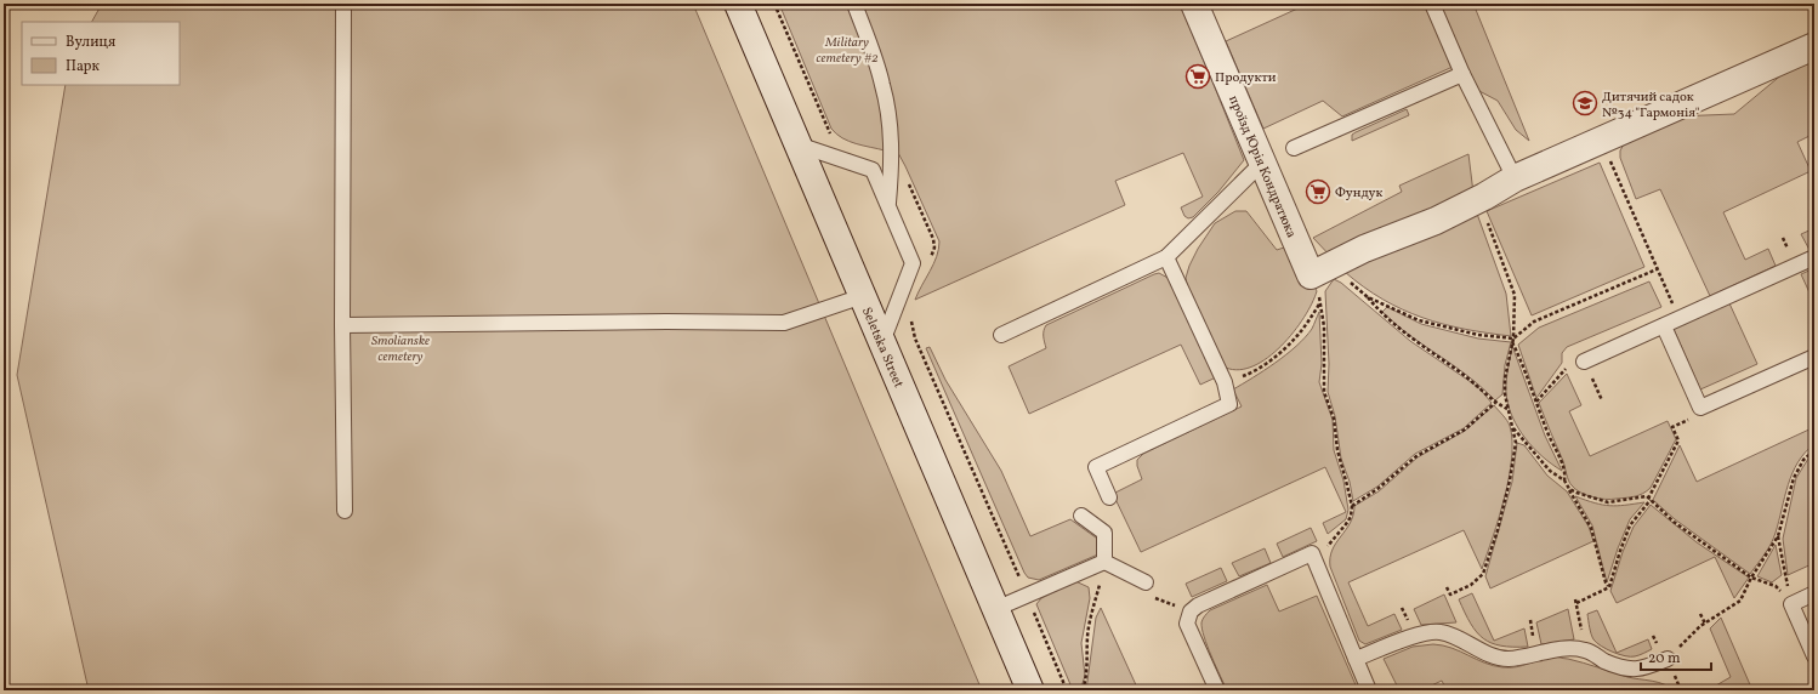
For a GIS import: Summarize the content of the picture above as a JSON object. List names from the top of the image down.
{
  "streets": {
    "street": ["проїзд Юрія Кондратюка", "Seletska Street"]
  },
  "parks": ["Military cemetery #2", "Smolianske cemetery"],
  "places": {
    "supermarket": ["Продукти", "Фундук"],
    "school or university": ["Дитячий садок №34 \"Гармонія\""]
  },
  "legend": ["Вулиця", "Парк"],
  "scale_bar": "20 m"
}
